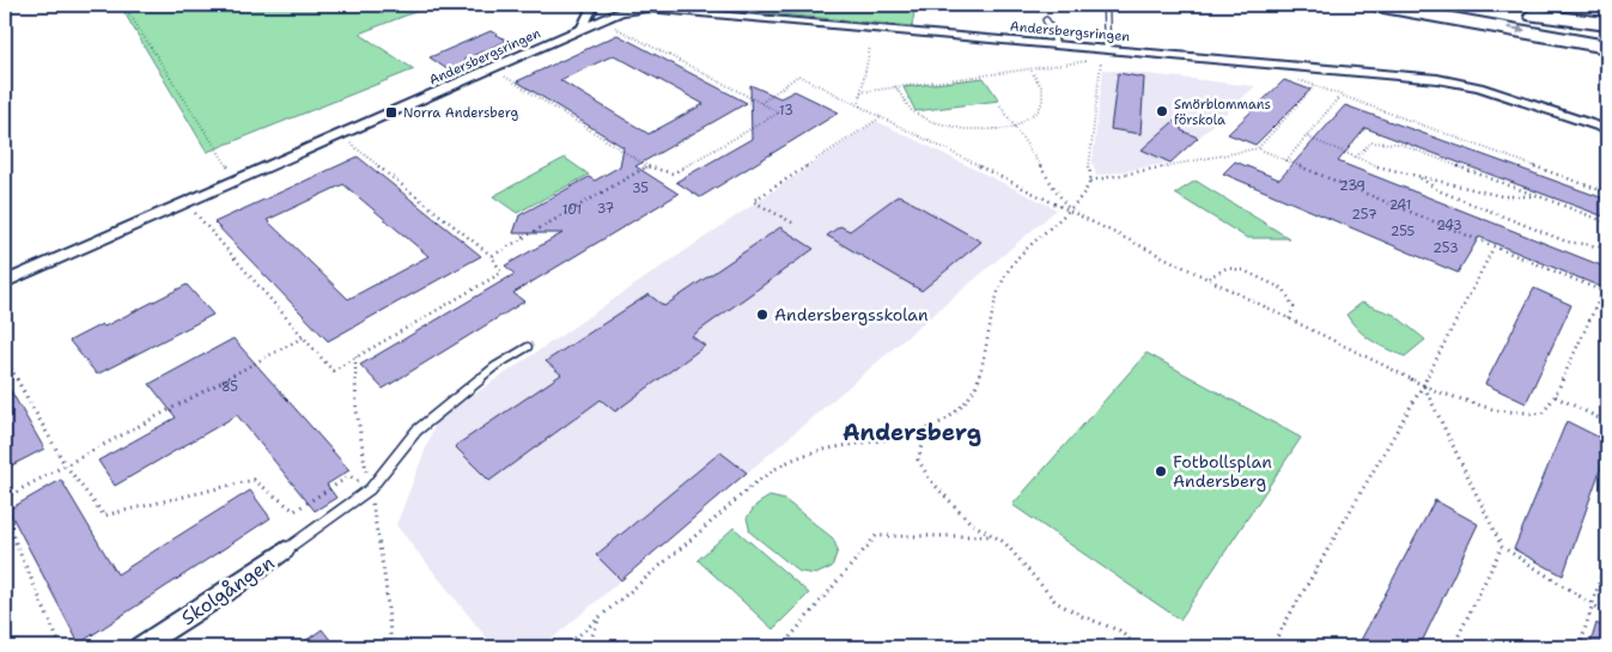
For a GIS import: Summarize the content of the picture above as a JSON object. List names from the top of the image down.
{
  "streets": {
    "street": ["Andersbergsringen", "Skolgången"]
  },
  "districts": ["Andersberg"],
  "places": {
    "other": ["Smörblommans förskola", "Andersbergsskolan", "Fotbollsplan Andersberg"],
    "transit": ["Norra Andersberg"]
  },
  "house_numbers": [
    "13",
    "239",
    "35",
    "241",
    "37",
    "101",
    "257",
    "243",
    "255",
    "253",
    "85"
  ]
}
